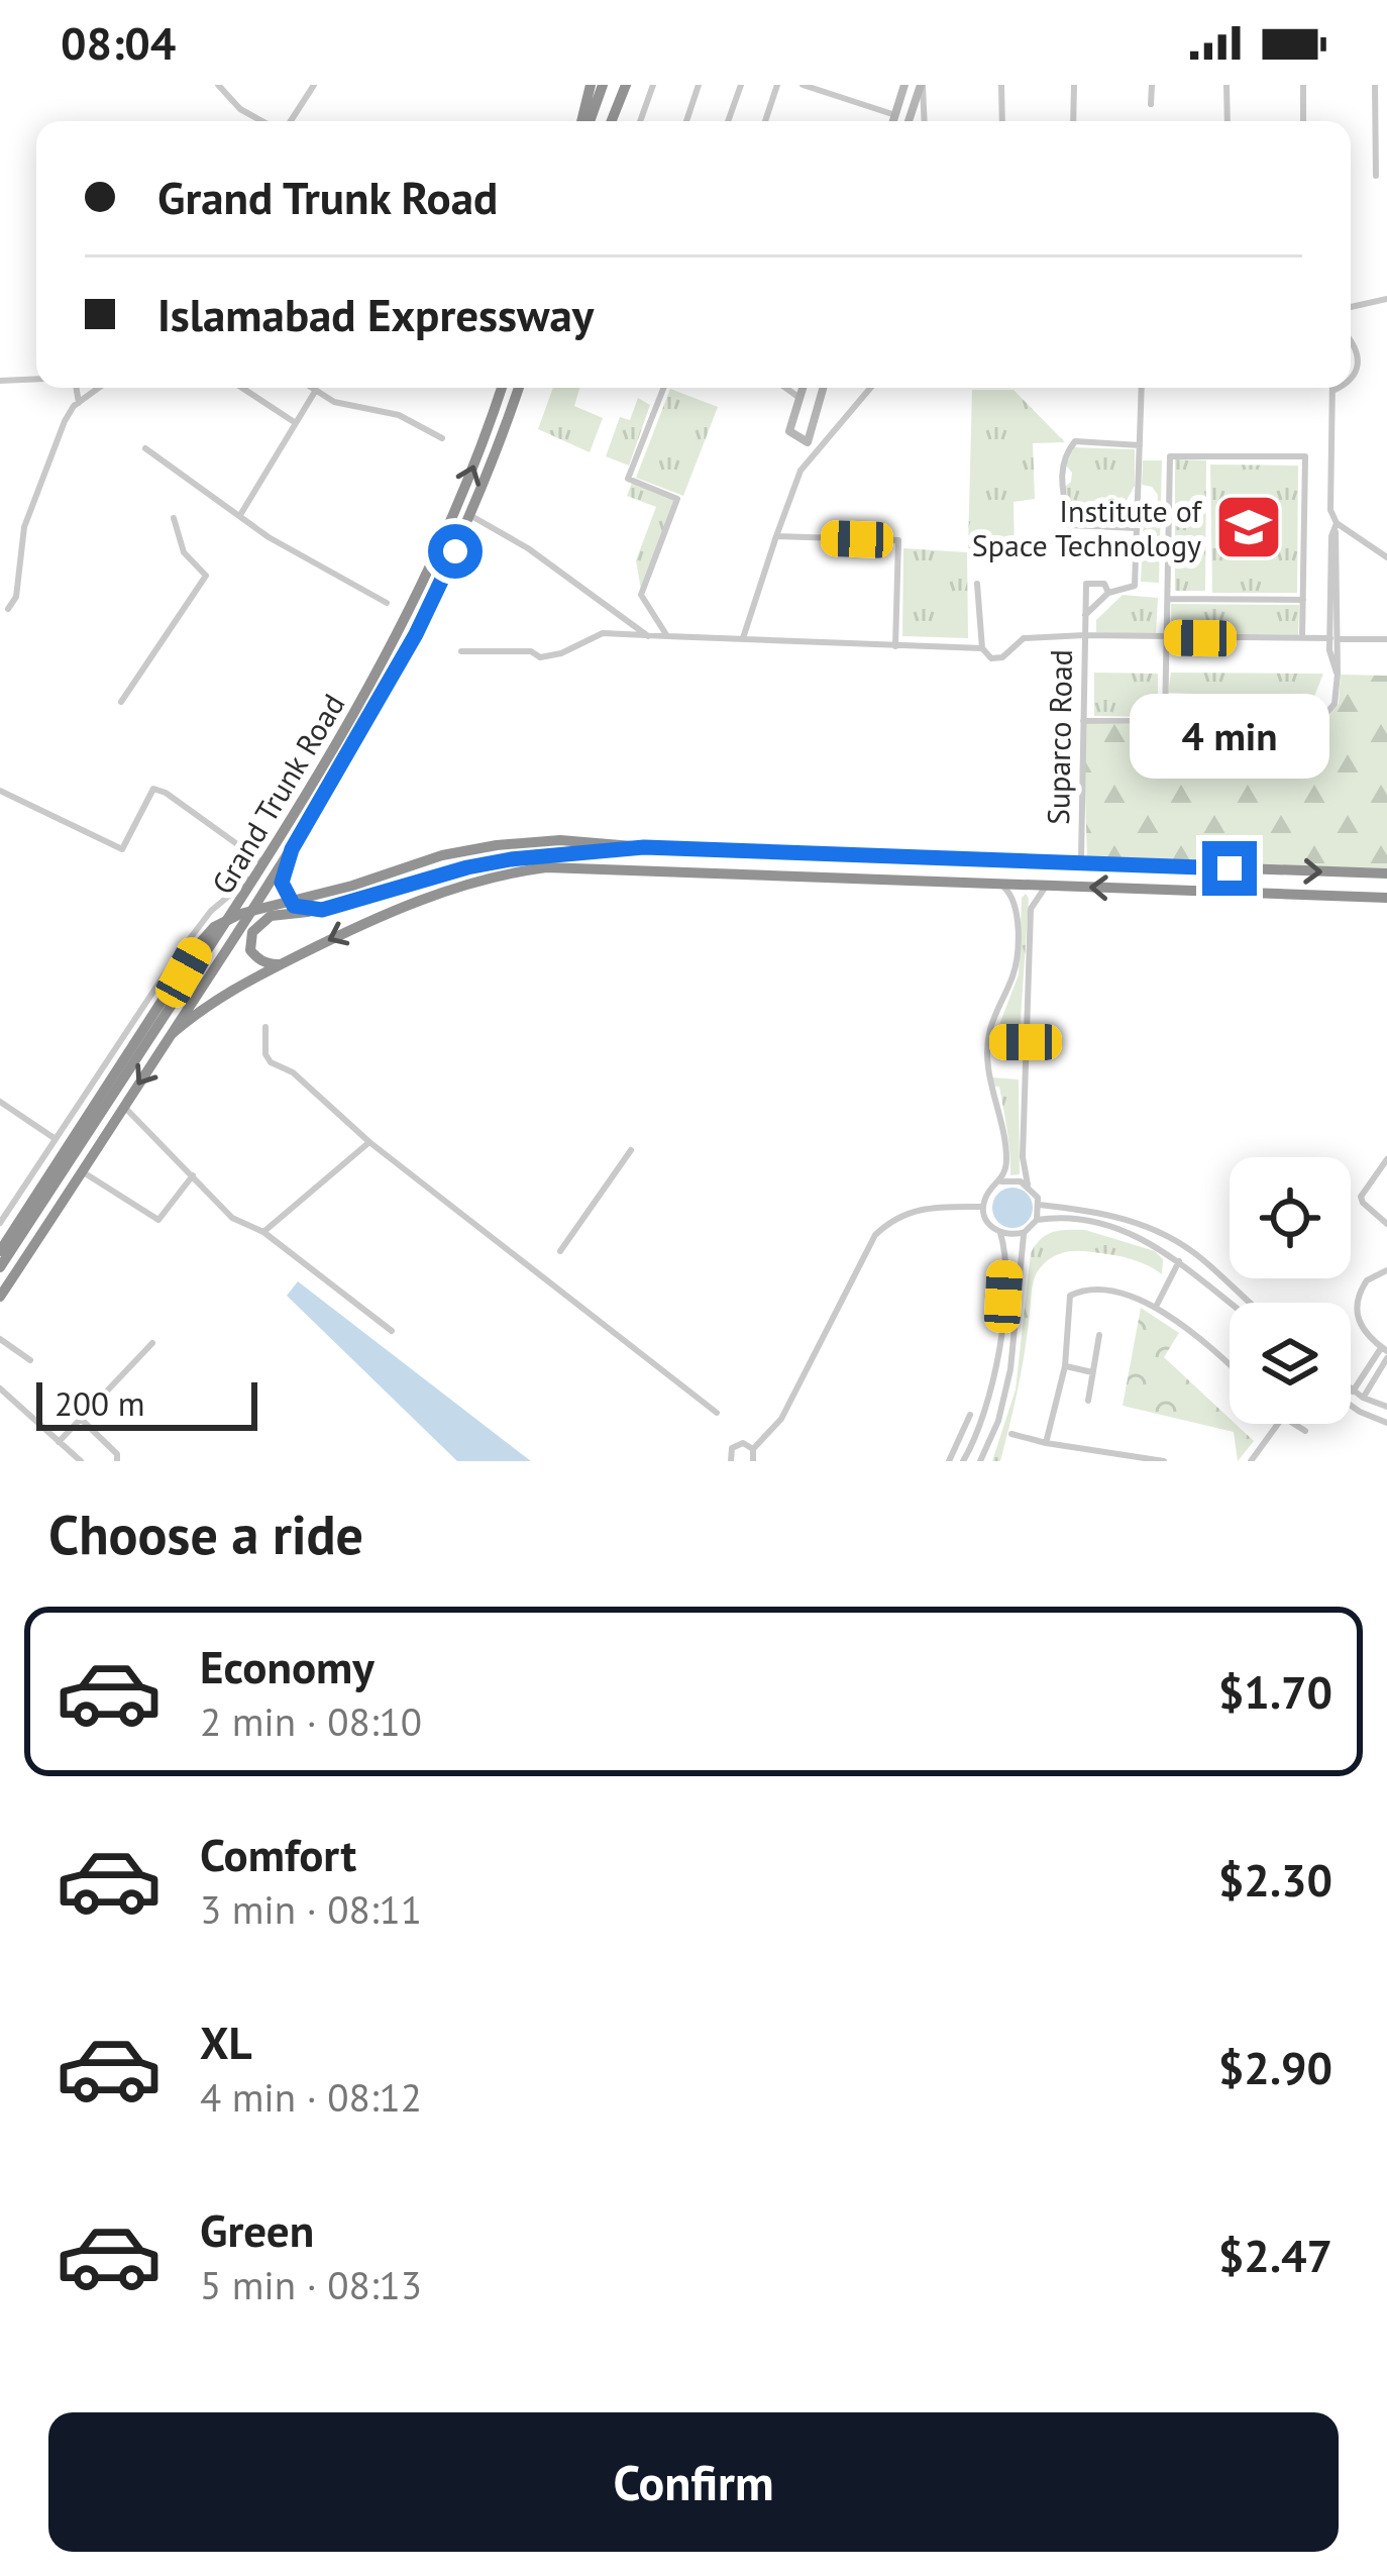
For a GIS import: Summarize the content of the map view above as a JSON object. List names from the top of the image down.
{
  "streets": {
    "highway": ["Grand Trunk Road"],
    "street": ["Suparco Road"]
  },
  "places": {
    "school or university": ["Institute of Space Technology"]
  },
  "scale_bar": "200 m",
  "page": {
    "status": "08:04",
    "banner": ["Grand Trunk Road", "Islamabad Expressway"],
    "bubble": "4 min",
    "scale": "200 m",
    "heading": "Choose a ride",
    "list": [
      {
        "name": "Economy",
        "note": "2 min · 08:10",
        "value": "$1.70"
      },
      {
        "name": "Comfort",
        "note": "3 min · 08:11",
        "value": "$2.30"
      },
      {
        "name": "XL",
        "note": "4 min · 08:12",
        "value": "$2.90"
      },
      {
        "name": "Green",
        "note": "5 min · 08:13",
        "value": "$2.47"
      }
    ],
    "buttons": "Confirm"
  }
}
